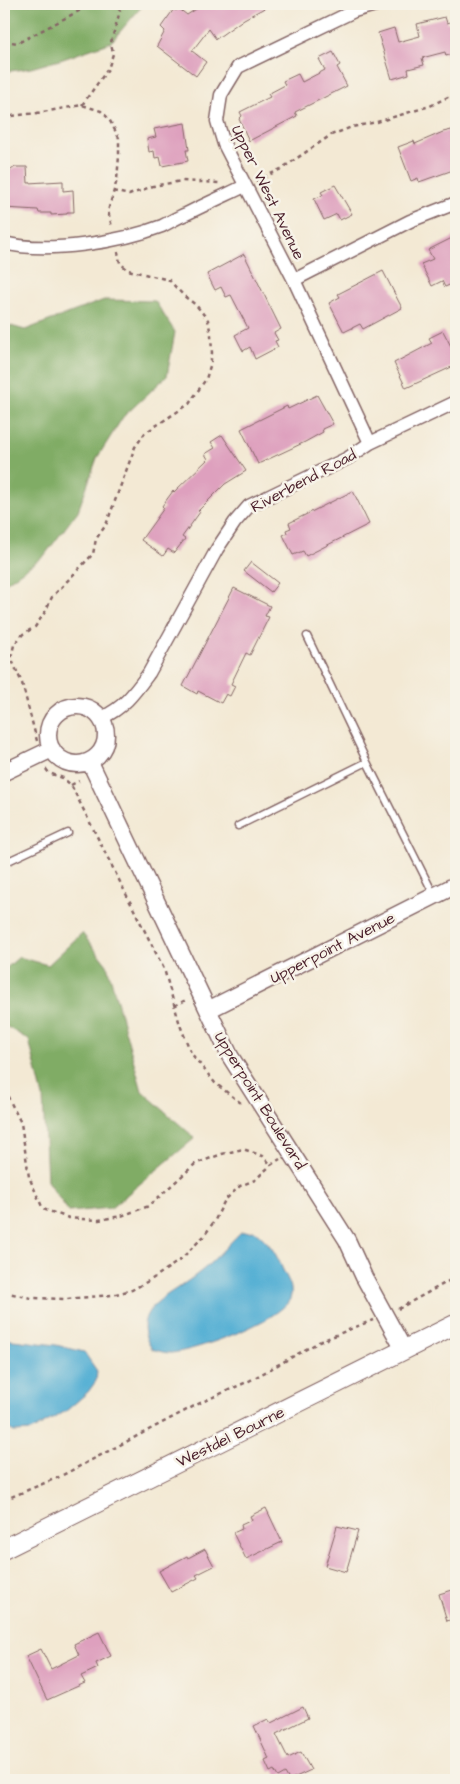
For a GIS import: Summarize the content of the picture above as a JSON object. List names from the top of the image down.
{
  "streets": {
    "main road": ["Westdel Bourne"],
    "street": [
      "Upper West Avenue",
      "Riverbend Road",
      "Upperpoint Avenue",
      "Upperpoint Boulevard"
    ]
  },
  "crossings": [
    ["Upper West Avenue", "Riverbend Road"],
    ["Riverbend Road", "Upperpoint Boulevard"],
    ["Upperpoint Avenue", "Upperpoint Boulevard"],
    ["Upperpoint Boulevard", "Westdel Bourne"]
  ]
}
